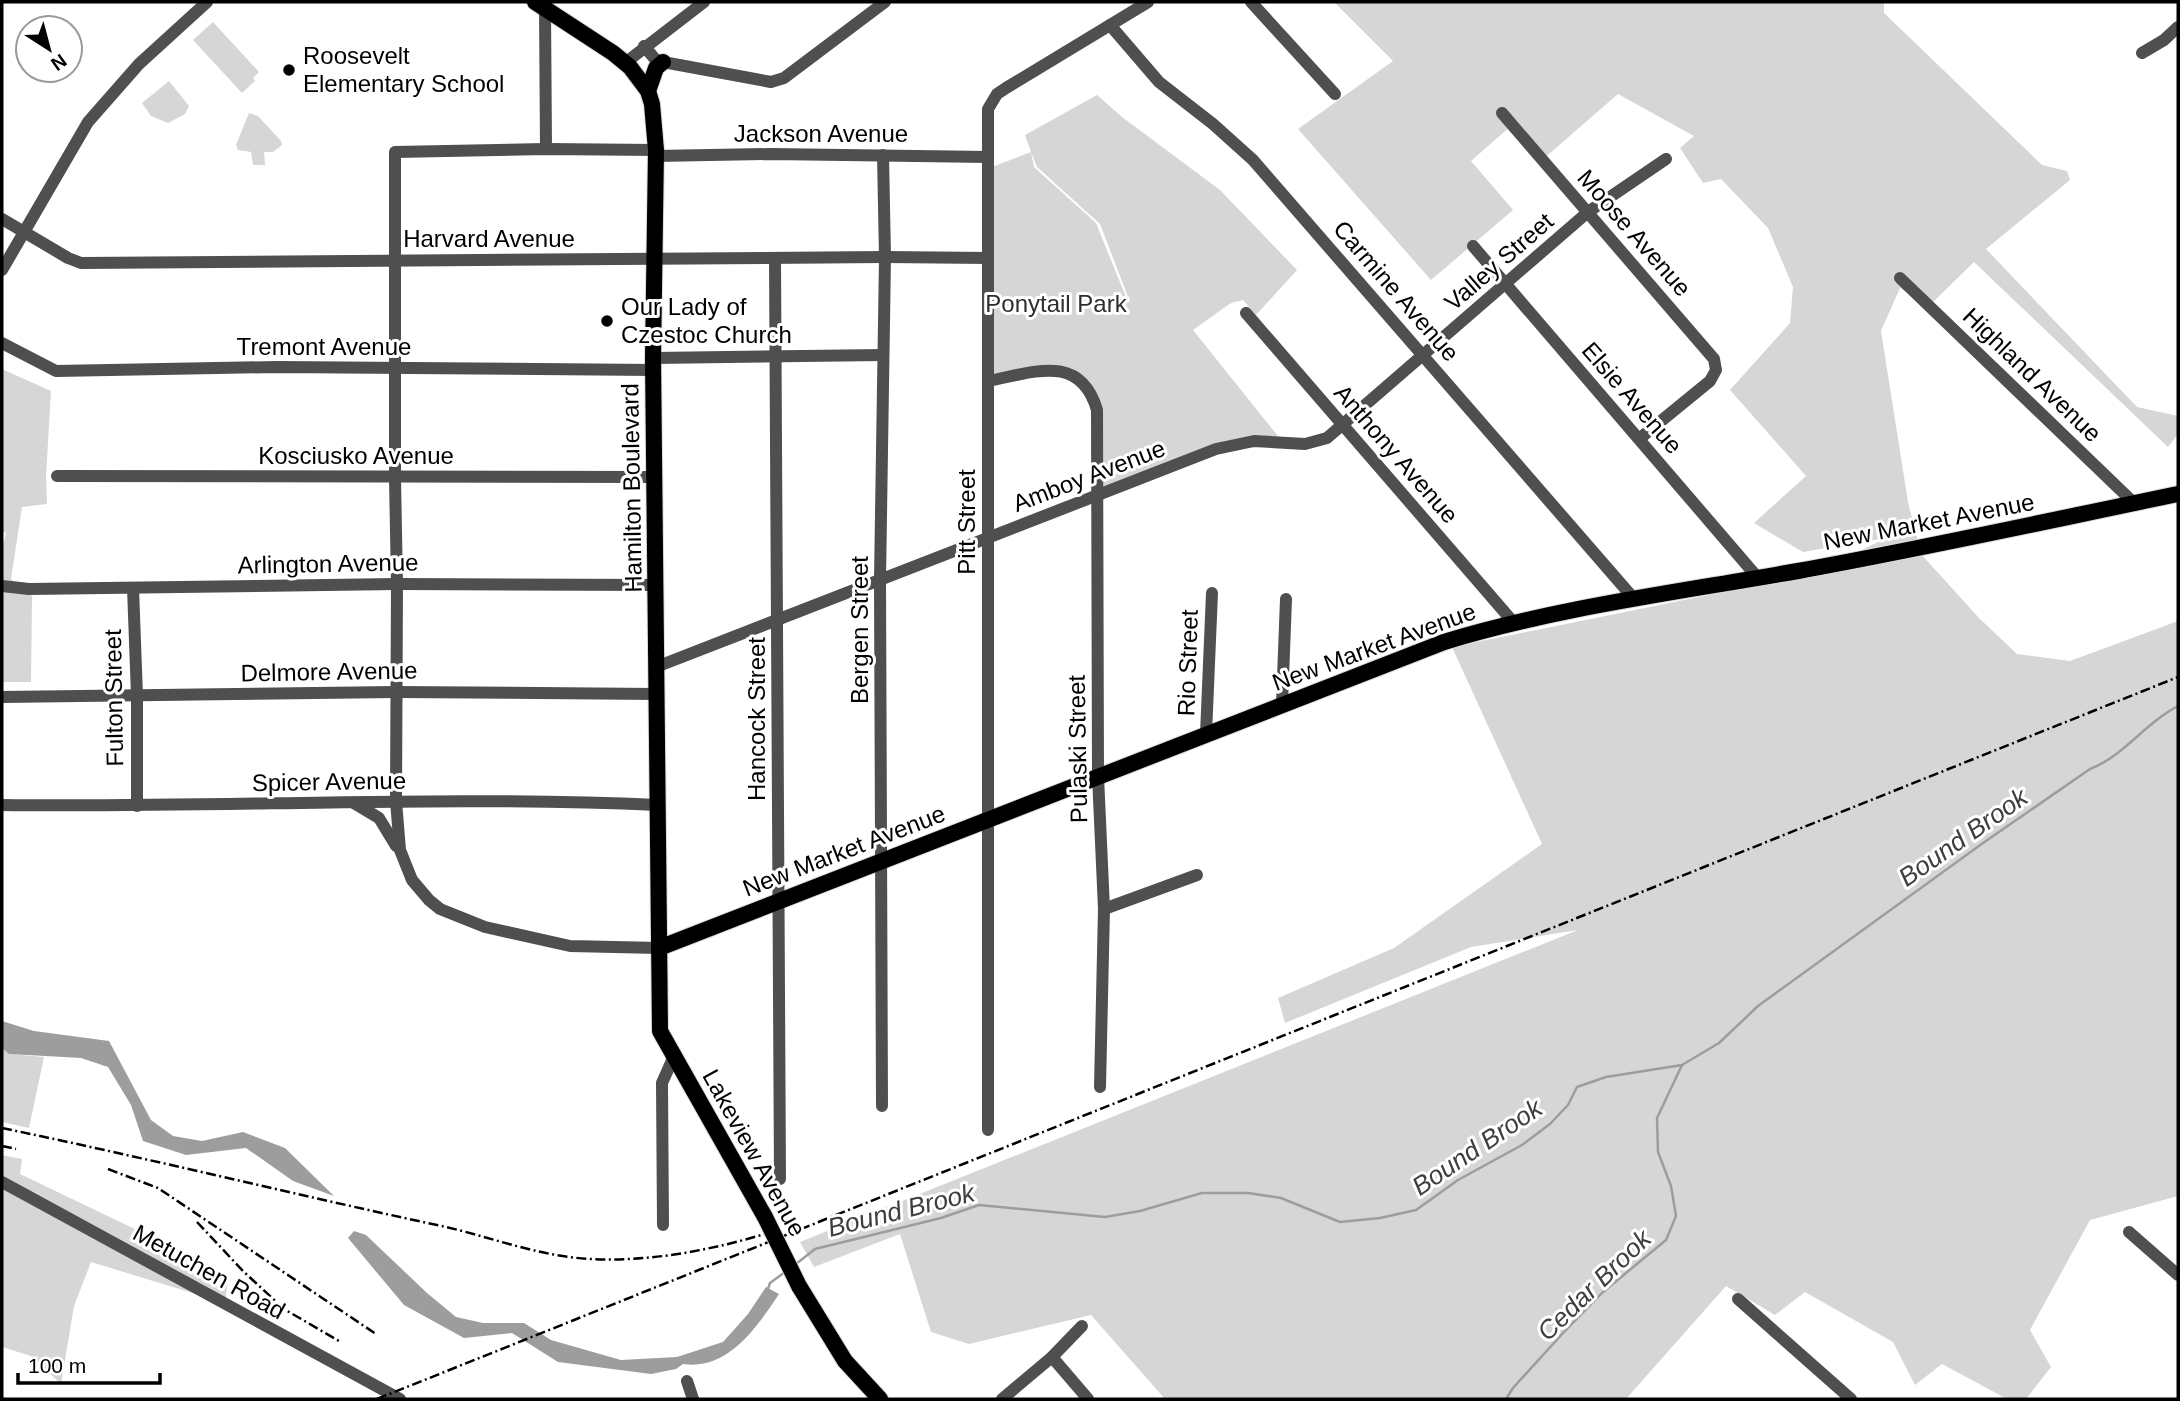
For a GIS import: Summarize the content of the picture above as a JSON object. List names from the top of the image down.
{
  "streets": {
    "main road": ["Hamilton Boulevard", "New Market Avenue", "Lakeview Avenue"],
    "street": [
      "Jackson Avenue",
      "Moose Avenue",
      "Harvard Avenue",
      "Valley Street",
      "Carmine Avenue",
      "Tremont Avenue",
      "Highland Avenue",
      "Elsie Avenue",
      "Anthony Avenue",
      "Kosciusko Avenue",
      "Amboy Avenue",
      "Pitt Street",
      "Arlington Avenue",
      "Bergen Street",
      "Rio Street",
      "Delmore Avenue",
      "Fulton Street",
      "Hancock Street",
      "Pulaski Street",
      "Spicer Avenue",
      "Metuchen Road"
    ]
  },
  "crossings": [
    ["Jackson Avenue", "Harvard Avenue"],
    ["Jackson Avenue", "Hamilton Boulevard"],
    ["Jackson Avenue", "Pitt Street"],
    ["Jackson Avenue", "Bergen Street"],
    ["Moose Avenue", "Valley Street"],
    ["Moose Avenue", "Elsie Avenue"],
    ["Harvard Avenue", "Hamilton Boulevard"],
    ["Harvard Avenue", "Pitt Street"],
    ["Harvard Avenue", "Bergen Street"],
    ["Harvard Avenue", "Hancock Street"],
    ["Valley Street", "Carmine Avenue"],
    ["Valley Street", "Elsie Avenue"],
    ["Valley Street", "Anthony Avenue"],
    ["Valley Street", "Amboy Avenue"],
    ["Carmine Avenue", "Pitt Street"],
    ["Carmine Avenue", "New Market Avenue"],
    ["Tremont Avenue", "Hamilton Boulevard"],
    ["Tremont Avenue", "Bergen Street"],
    ["Tremont Avenue", "Hancock Street"],
    ["Highland Avenue", "New Market Avenue"],
    ["Elsie Avenue", "New Market Avenue"],
    ["Anthony Avenue", "New Market Avenue"],
    ["Kosciusko Avenue", "Hamilton Boulevard"],
    ["Amboy Avenue", "Hamilton Boulevard"],
    ["Amboy Avenue", "Pitt Street"],
    ["Amboy Avenue", "Bergen Street"],
    ["Amboy Avenue", "Hancock Street"],
    ["Amboy Avenue", "Pulaski Street"],
    ["Hamilton Boulevard", "New Market Avenue"],
    ["Hamilton Boulevard", "Arlington Avenue"],
    ["Hamilton Boulevard", "Delmore Avenue"],
    ["Hamilton Boulevard", "Spicer Avenue"],
    ["Hamilton Boulevard", "Lakeview Avenue"],
    ["Pitt Street", "New Market Avenue"],
    ["Pitt Street", "Pulaski Street"],
    ["New Market Avenue", "Bergen Street"],
    ["New Market Avenue", "Rio Street"],
    ["New Market Avenue", "Hancock Street"],
    ["New Market Avenue", "Pulaski Street"],
    ["Arlington Avenue", "Fulton Street"],
    ["Delmore Avenue", "Fulton Street"],
    ["Fulton Street", "Spicer Avenue"]
  ],
  "water": ["Bound Brook", "Cedar Brook"],
  "parks": ["Ponytail Park"],
  "places": ["Roosevelt Elementary School", "Our Lady of Czestoc Church"],
  "scale_bar": "100 m",
  "north": "bottom right"
}
